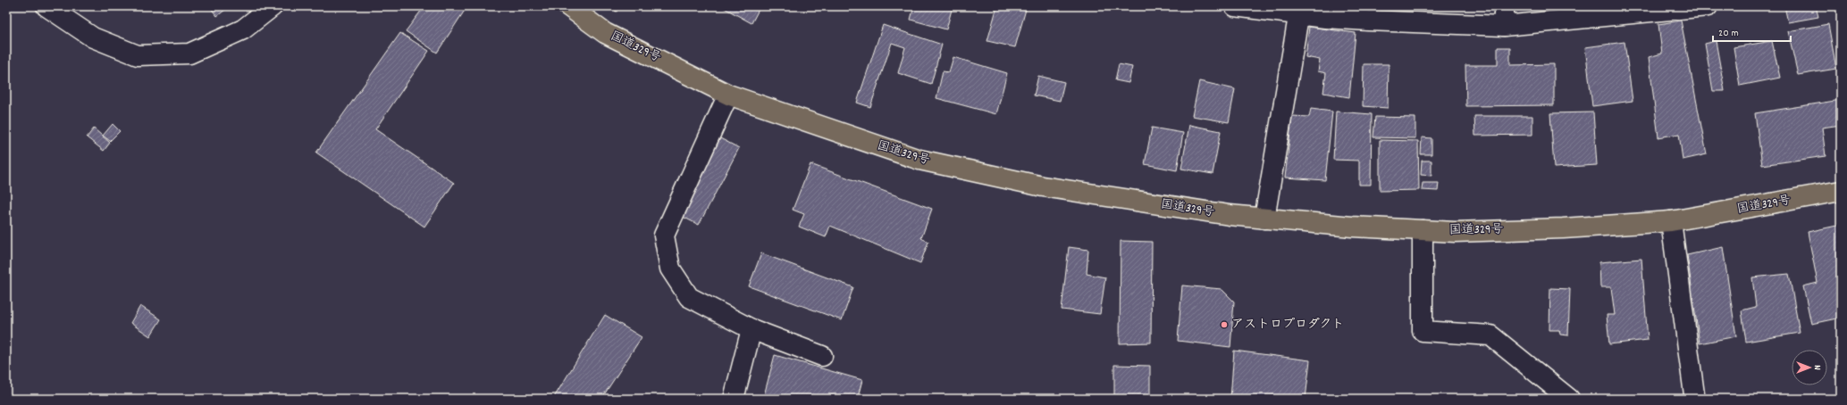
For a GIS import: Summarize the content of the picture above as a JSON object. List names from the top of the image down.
{
  "streets": {
    "highway": ["国道329号"]
  },
  "places": ["アストロプロダクト"],
  "scale_bar": "20 m",
  "north": "right"
}
